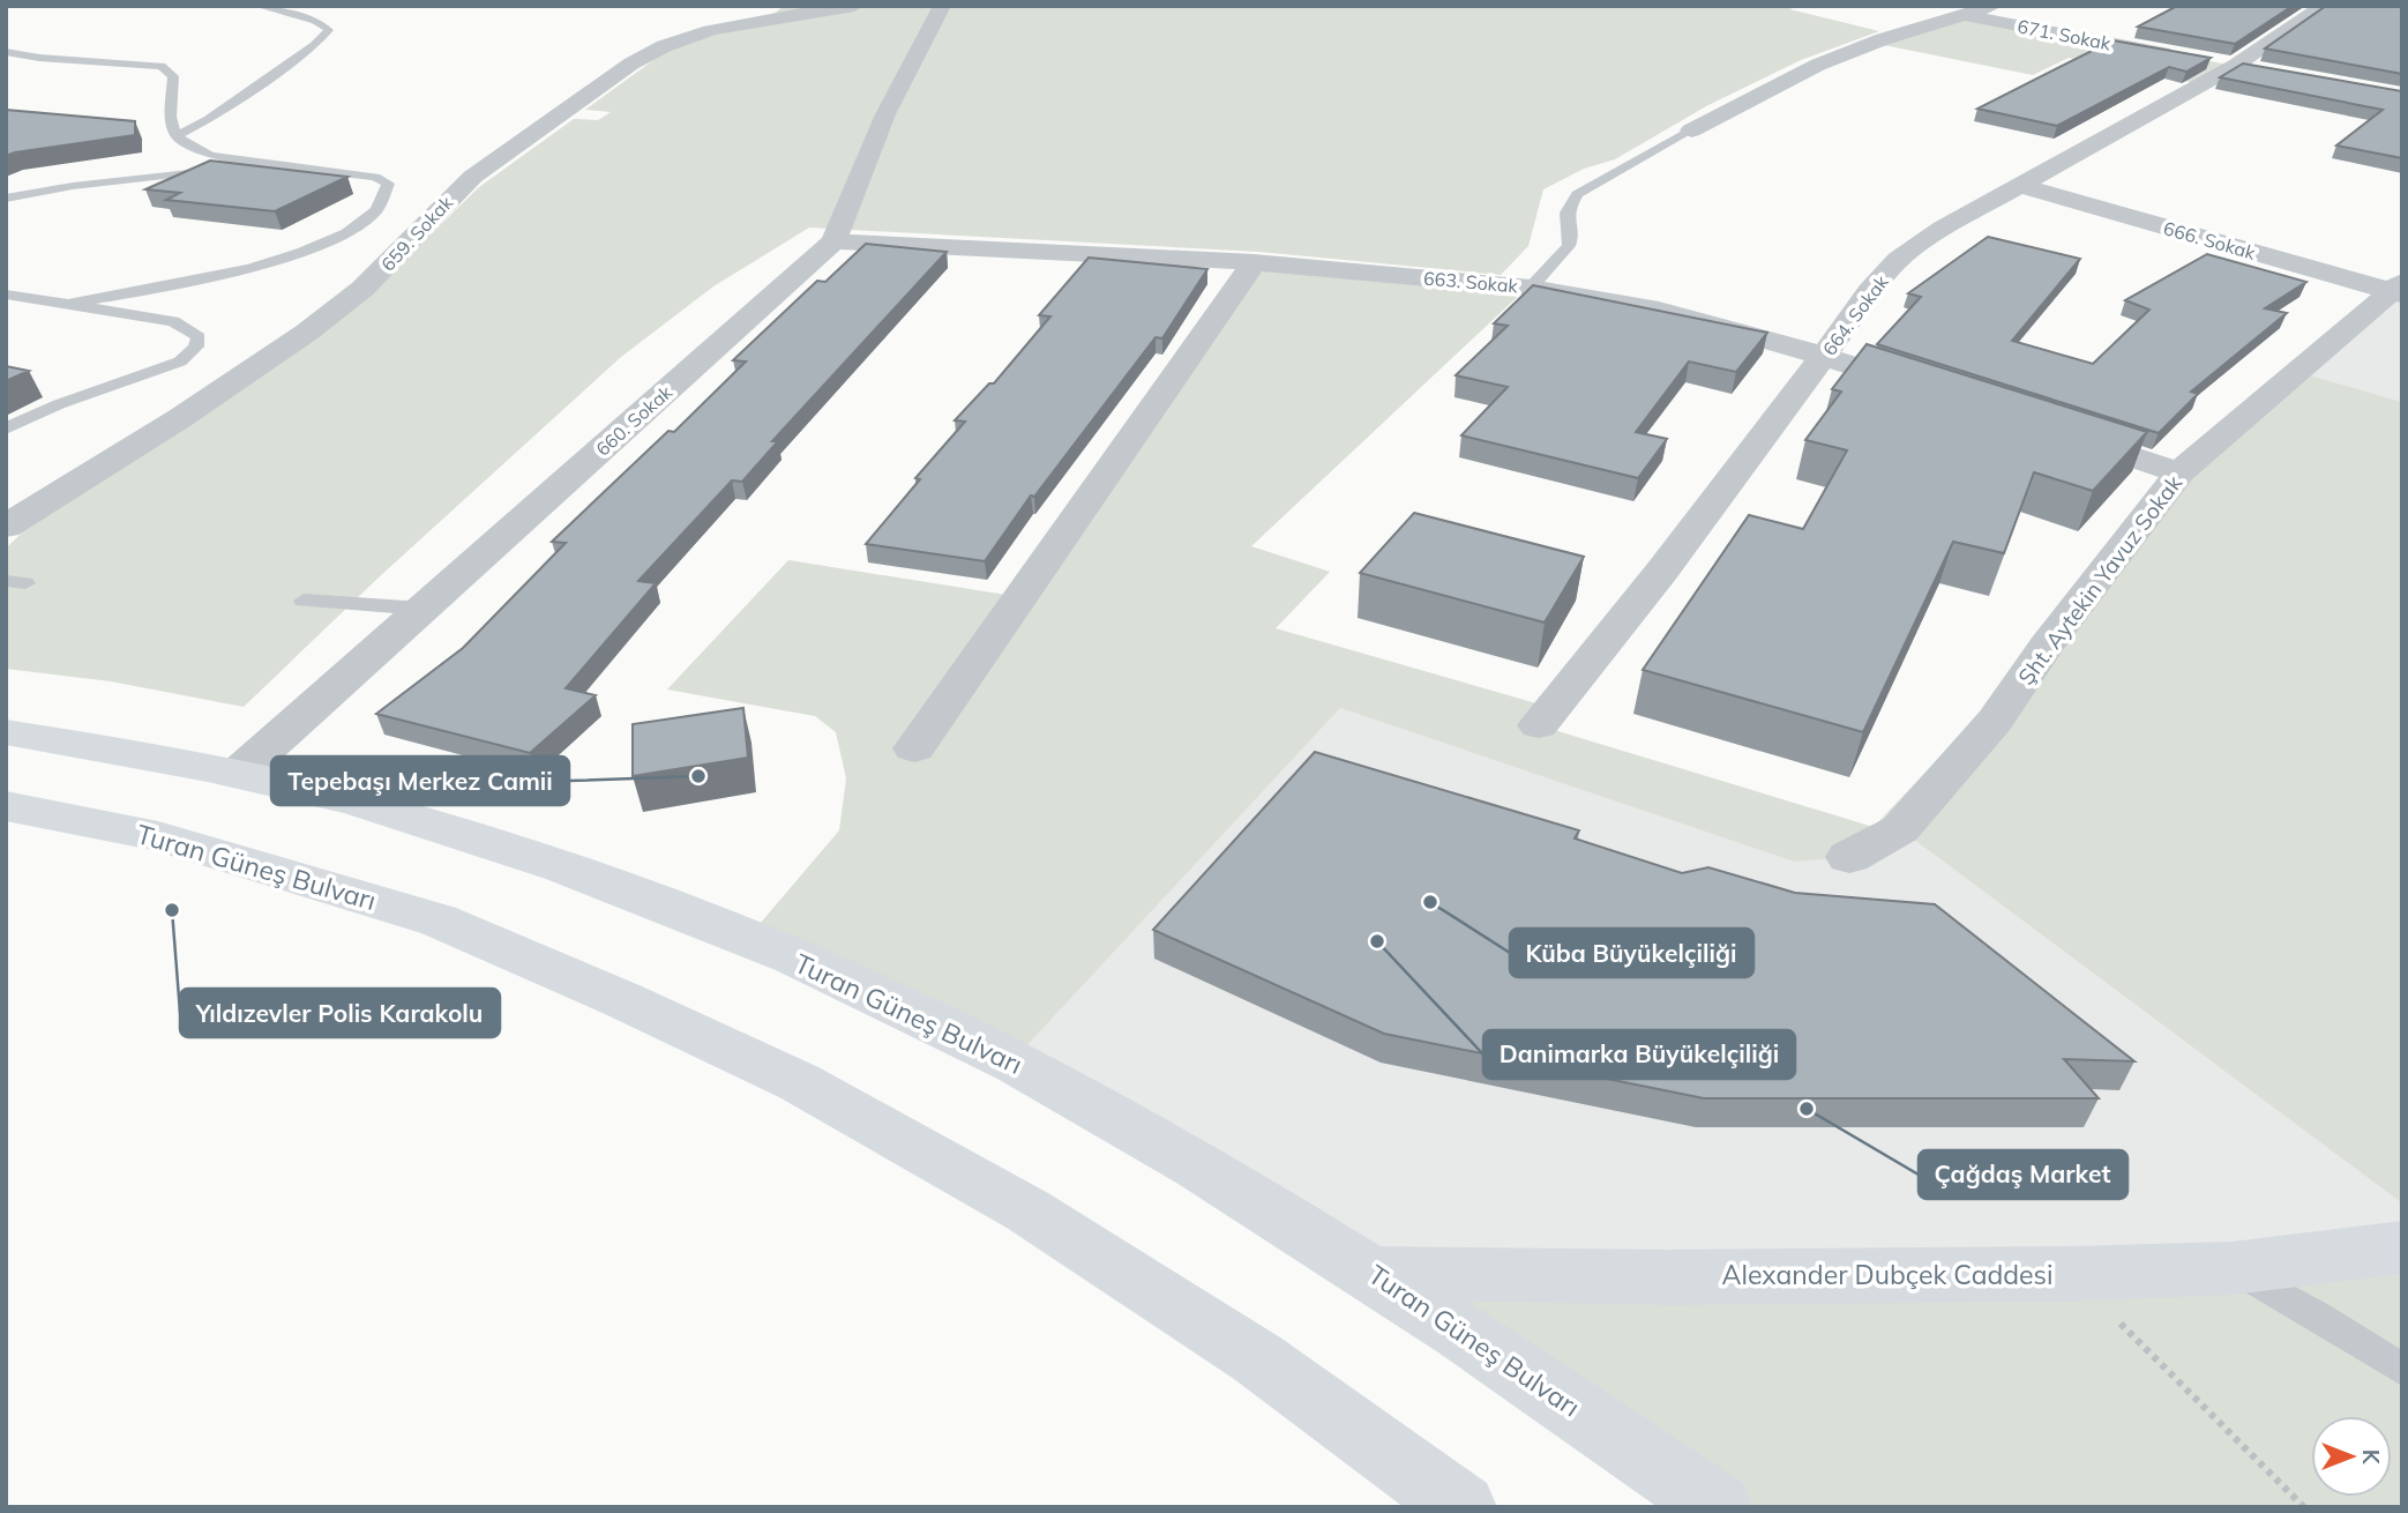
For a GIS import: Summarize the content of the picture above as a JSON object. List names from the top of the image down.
{
  "streets": {
    "main road": ["Turan Güneş Bulvarı", "Alexander Dubçek Caddesi"],
    "street": [
      "671. Sokak",
      "659. Sokak",
      "666. Sokak",
      "663. Sokak",
      "664. Sokak",
      "660. Sokak",
      "Şht. Aytekin Yavuz Sokak"
    ]
  },
  "crossings": [
    ["671. Sokak", "664. Sokak"],
    ["666. Sokak", "664. Sokak"],
    ["666. Sokak", "Şht. Aytekin Yavuz Sokak"],
    ["663. Sokak", "664. Sokak"],
    ["663. Sokak", "660. Sokak"],
    ["660. Sokak", "Turan Güneş Bulvarı"],
    ["Turan Güneş Bulvarı", "Alexander Dubçek Caddesi"]
  ],
  "places": [
    "Tepebaşı Merkez Camii",
    "Küba Büyükelçiliği",
    "Yıldızevler Polis Karakolu",
    "Danimarka Büyükelçiliği",
    "Çağdaş Market"
  ],
  "north": "right"
}
